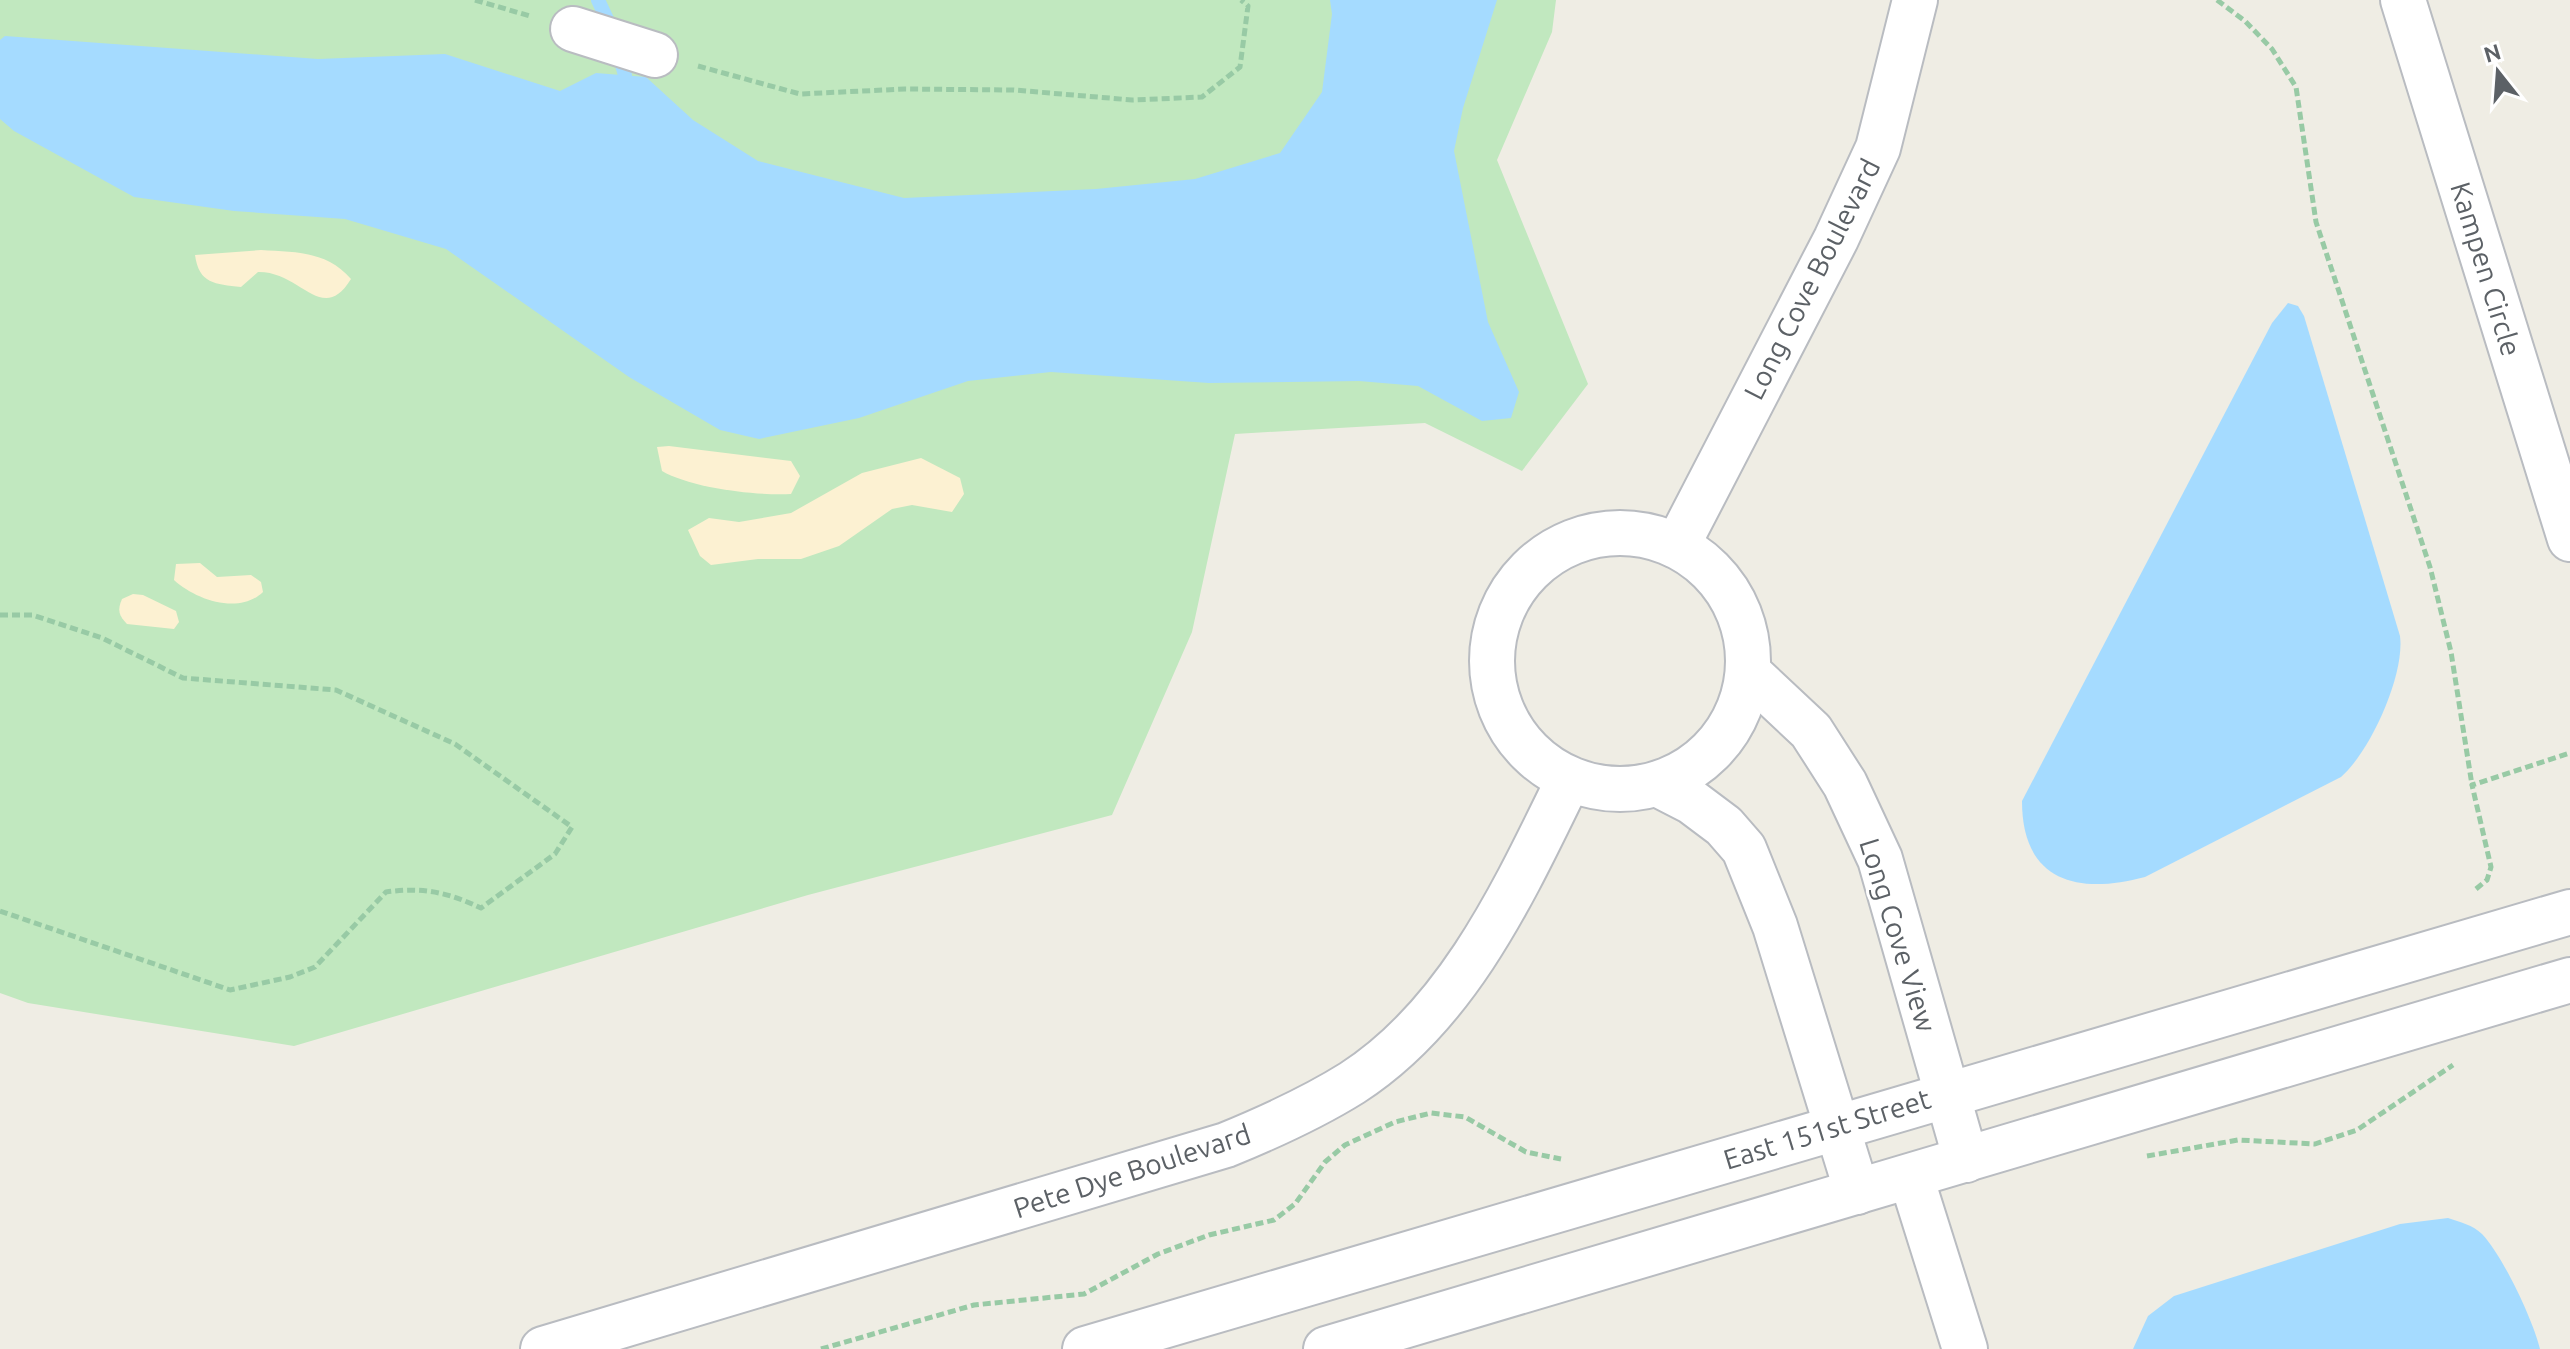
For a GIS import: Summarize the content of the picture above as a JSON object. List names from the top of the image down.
{
  "streets": {
    "street": [
      "Kampen Circle",
      "Long Cove Boulevard",
      "Long Cove View",
      "East 151st Street",
      "Pete Dye Boulevard"
    ]
  },
  "crossings": [
    ["Long Cove Boulevard", "Long Cove View"],
    ["Long Cove Boulevard", "Pete Dye Boulevard"],
    ["Long Cove View", "East 151st Street"],
    ["Long Cove View", "Pete Dye Boulevard"]
  ],
  "north": "top"
}
